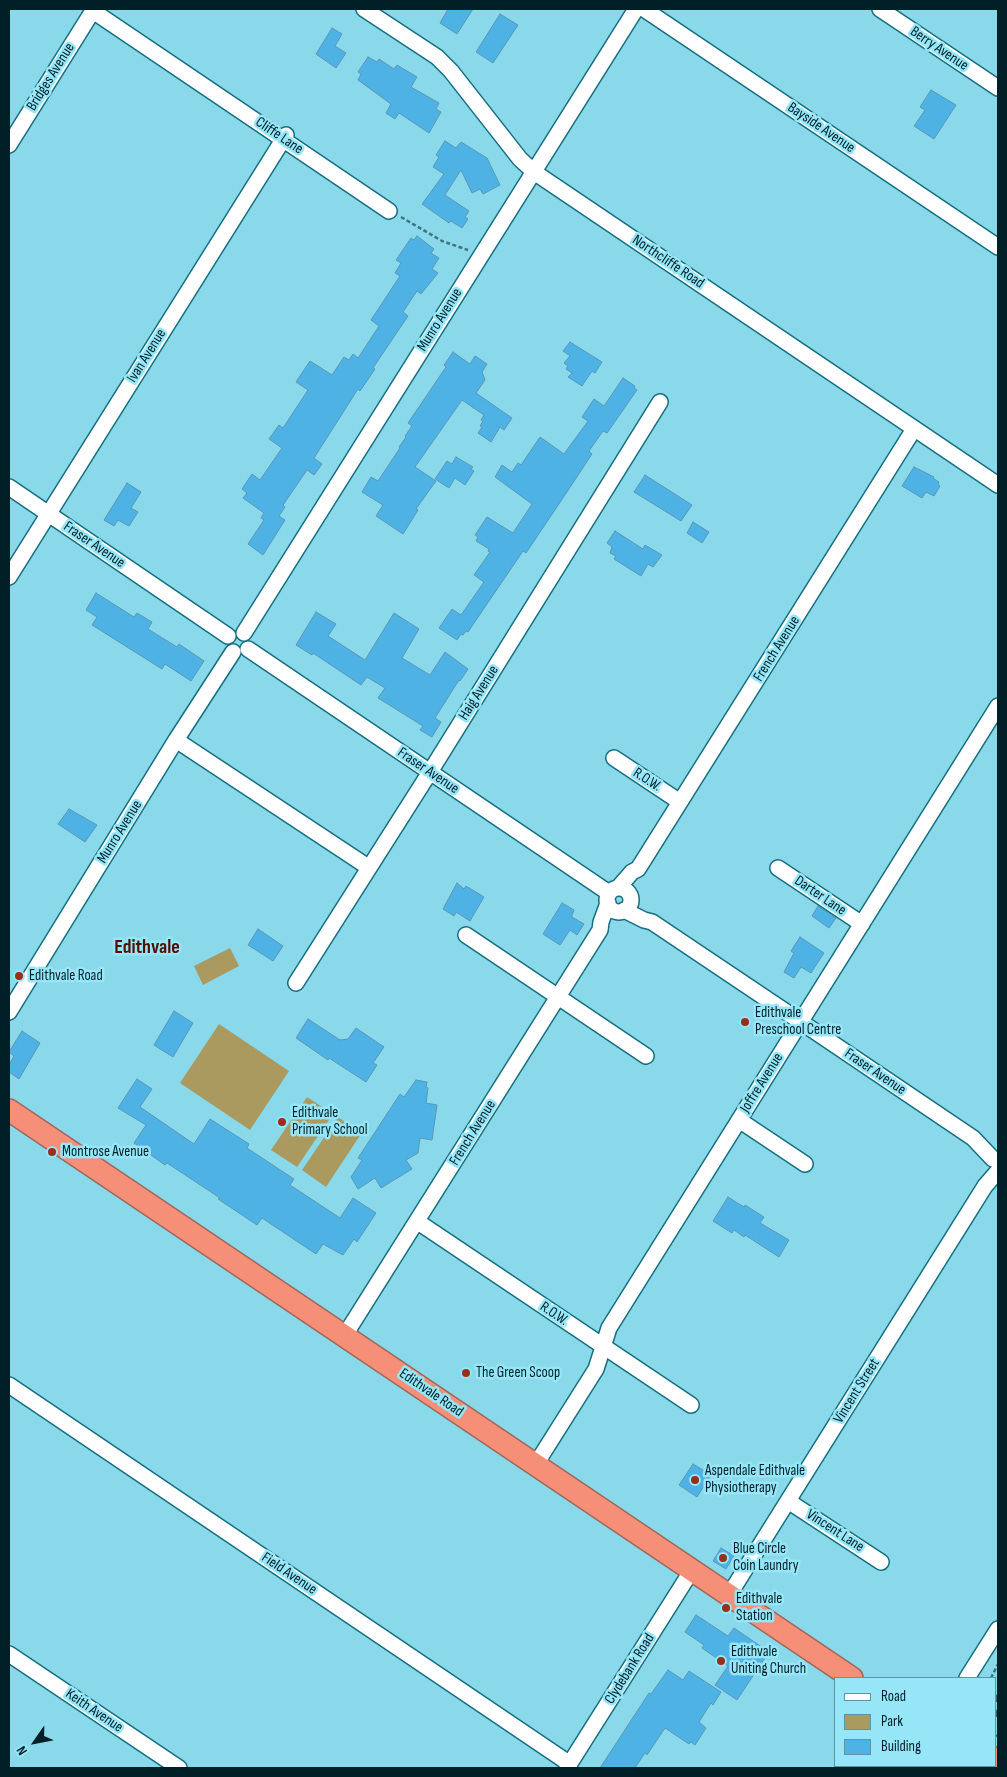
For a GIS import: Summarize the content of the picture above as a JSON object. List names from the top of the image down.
{
  "streets": {
    "highway": ["Edithvale Road"],
    "street": [
      "Berry Avenue",
      "Bridges Avenue",
      "Bayside Avenue",
      "Cliffe Lane",
      "Northcliffe Road",
      "Munro Avenue",
      "Ivan Avenue",
      "Fraser Avenue",
      "French Avenue",
      "Haig Avenue",
      "R.O.W.",
      "Darter Lane",
      "Joffre Avenue",
      "Vincent Street",
      "Vincent Lane",
      "Field Avenue",
      "Clydebank Road",
      "Keith Avenue"
    ]
  },
  "crossings": [
    ["Bridges Avenue", "Cliffe Lane"],
    ["Cliffe Lane", "Ivan Avenue"],
    ["Northcliffe Road", "Munro Avenue"],
    ["Northcliffe Road", "French Avenue"],
    ["Munro Avenue", "Fraser Avenue"],
    ["Ivan Avenue", "Fraser Avenue"],
    ["Fraser Avenue", "French Avenue"],
    ["Fraser Avenue", "Haig Avenue"],
    ["Fraser Avenue", "Joffre Avenue"],
    ["Fraser Avenue", "Vincent Street"],
    ["French Avenue", "R.O.W."],
    ["French Avenue", "Edithvale Road"],
    ["R.O.W.", "Joffre Avenue"],
    ["Darter Lane", "Joffre Avenue"],
    ["Joffre Avenue", "Edithvale Road"],
    ["Vincent Street", "Edithvale Road"],
    ["Vincent Street", "Vincent Lane"],
    ["Edithvale Road", "Clydebank Road"],
    ["Field Avenue", "Clydebank Road"]
  ],
  "districts": ["Edithvale"],
  "places": [
    "Edithvale Road",
    "Edithvale Preschool Centre",
    "Edithvale Primary School",
    "Montrose Avenue",
    "The Green Scoop",
    "Aspendale Edithvale Physiotherapy",
    "Blue Circle Coin Laundry",
    "Edithvale Station",
    "Edithvale Uniting Church"
  ],
  "legend": ["Road", "Park", "Building"],
  "north": "bottom left"
}
